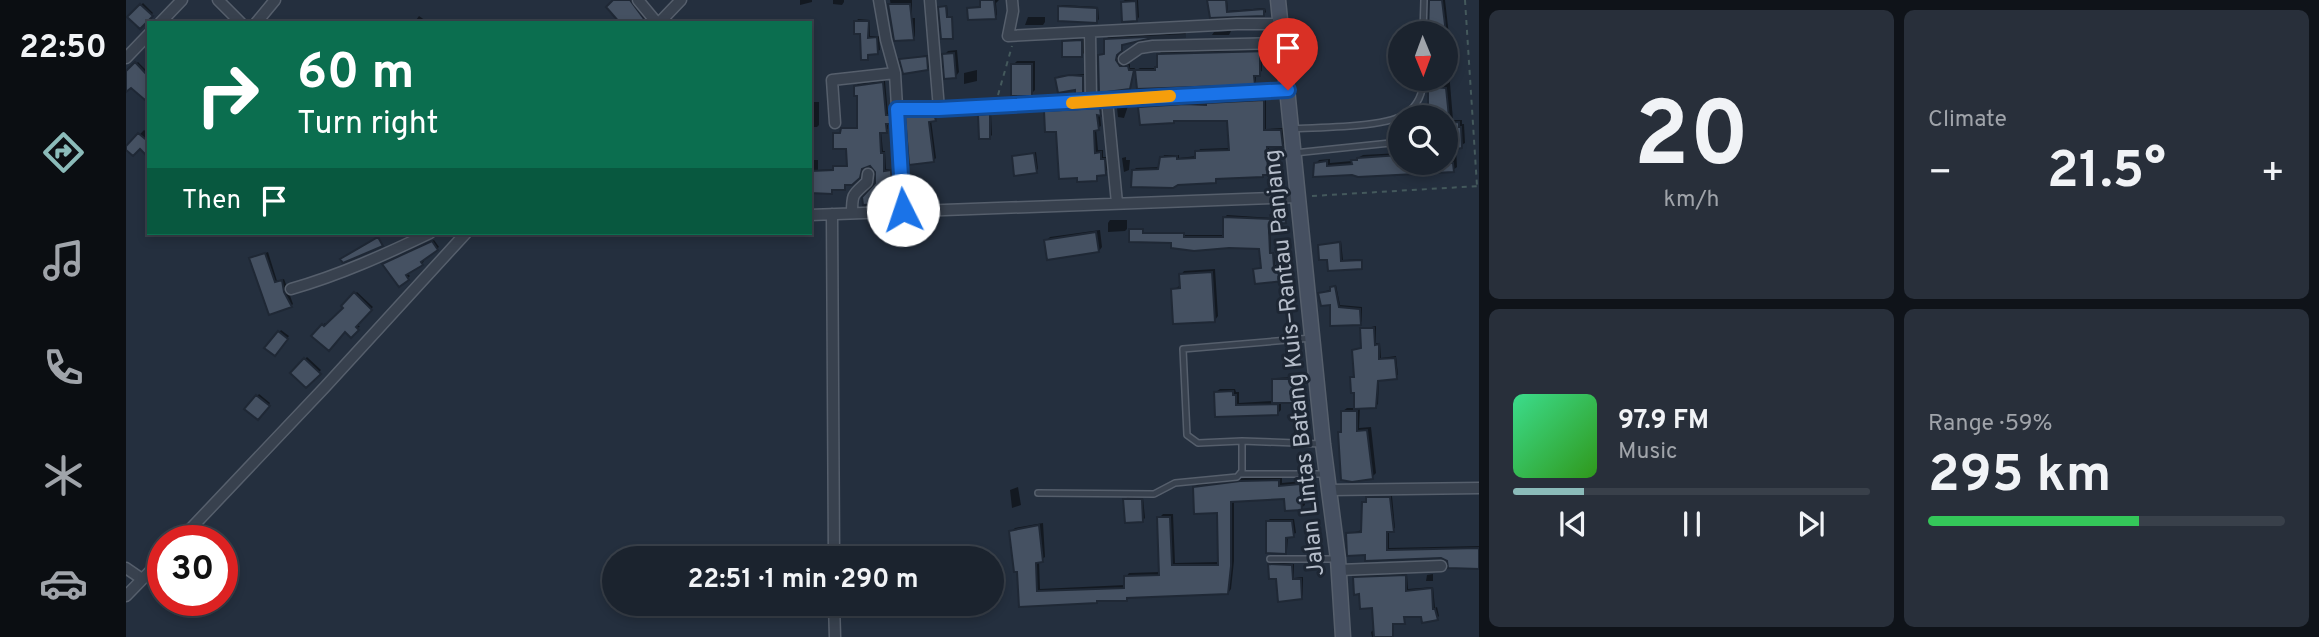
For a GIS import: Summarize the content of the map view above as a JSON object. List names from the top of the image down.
{
  "streets": {
    "main road": ["Jalan Lintas Batang Kuis–Rantau Panjang"]
  },
  "north": "bottom",
  "page": {
    "tabs": "22:50",
    "tile": [
      ["20", "km/h"],
      "Climate",
      ["Range · 59%", "295 km"]
    ],
    "turn": ["60 m", "Turn right"],
    "heat": ["−", "21.5°", "+"],
    "then": "Then",
    "song": ["97.9 FM", "Music"],
    "limit": "30",
    "trip": "22:51 · 1 min · 290 m"
  }
}
